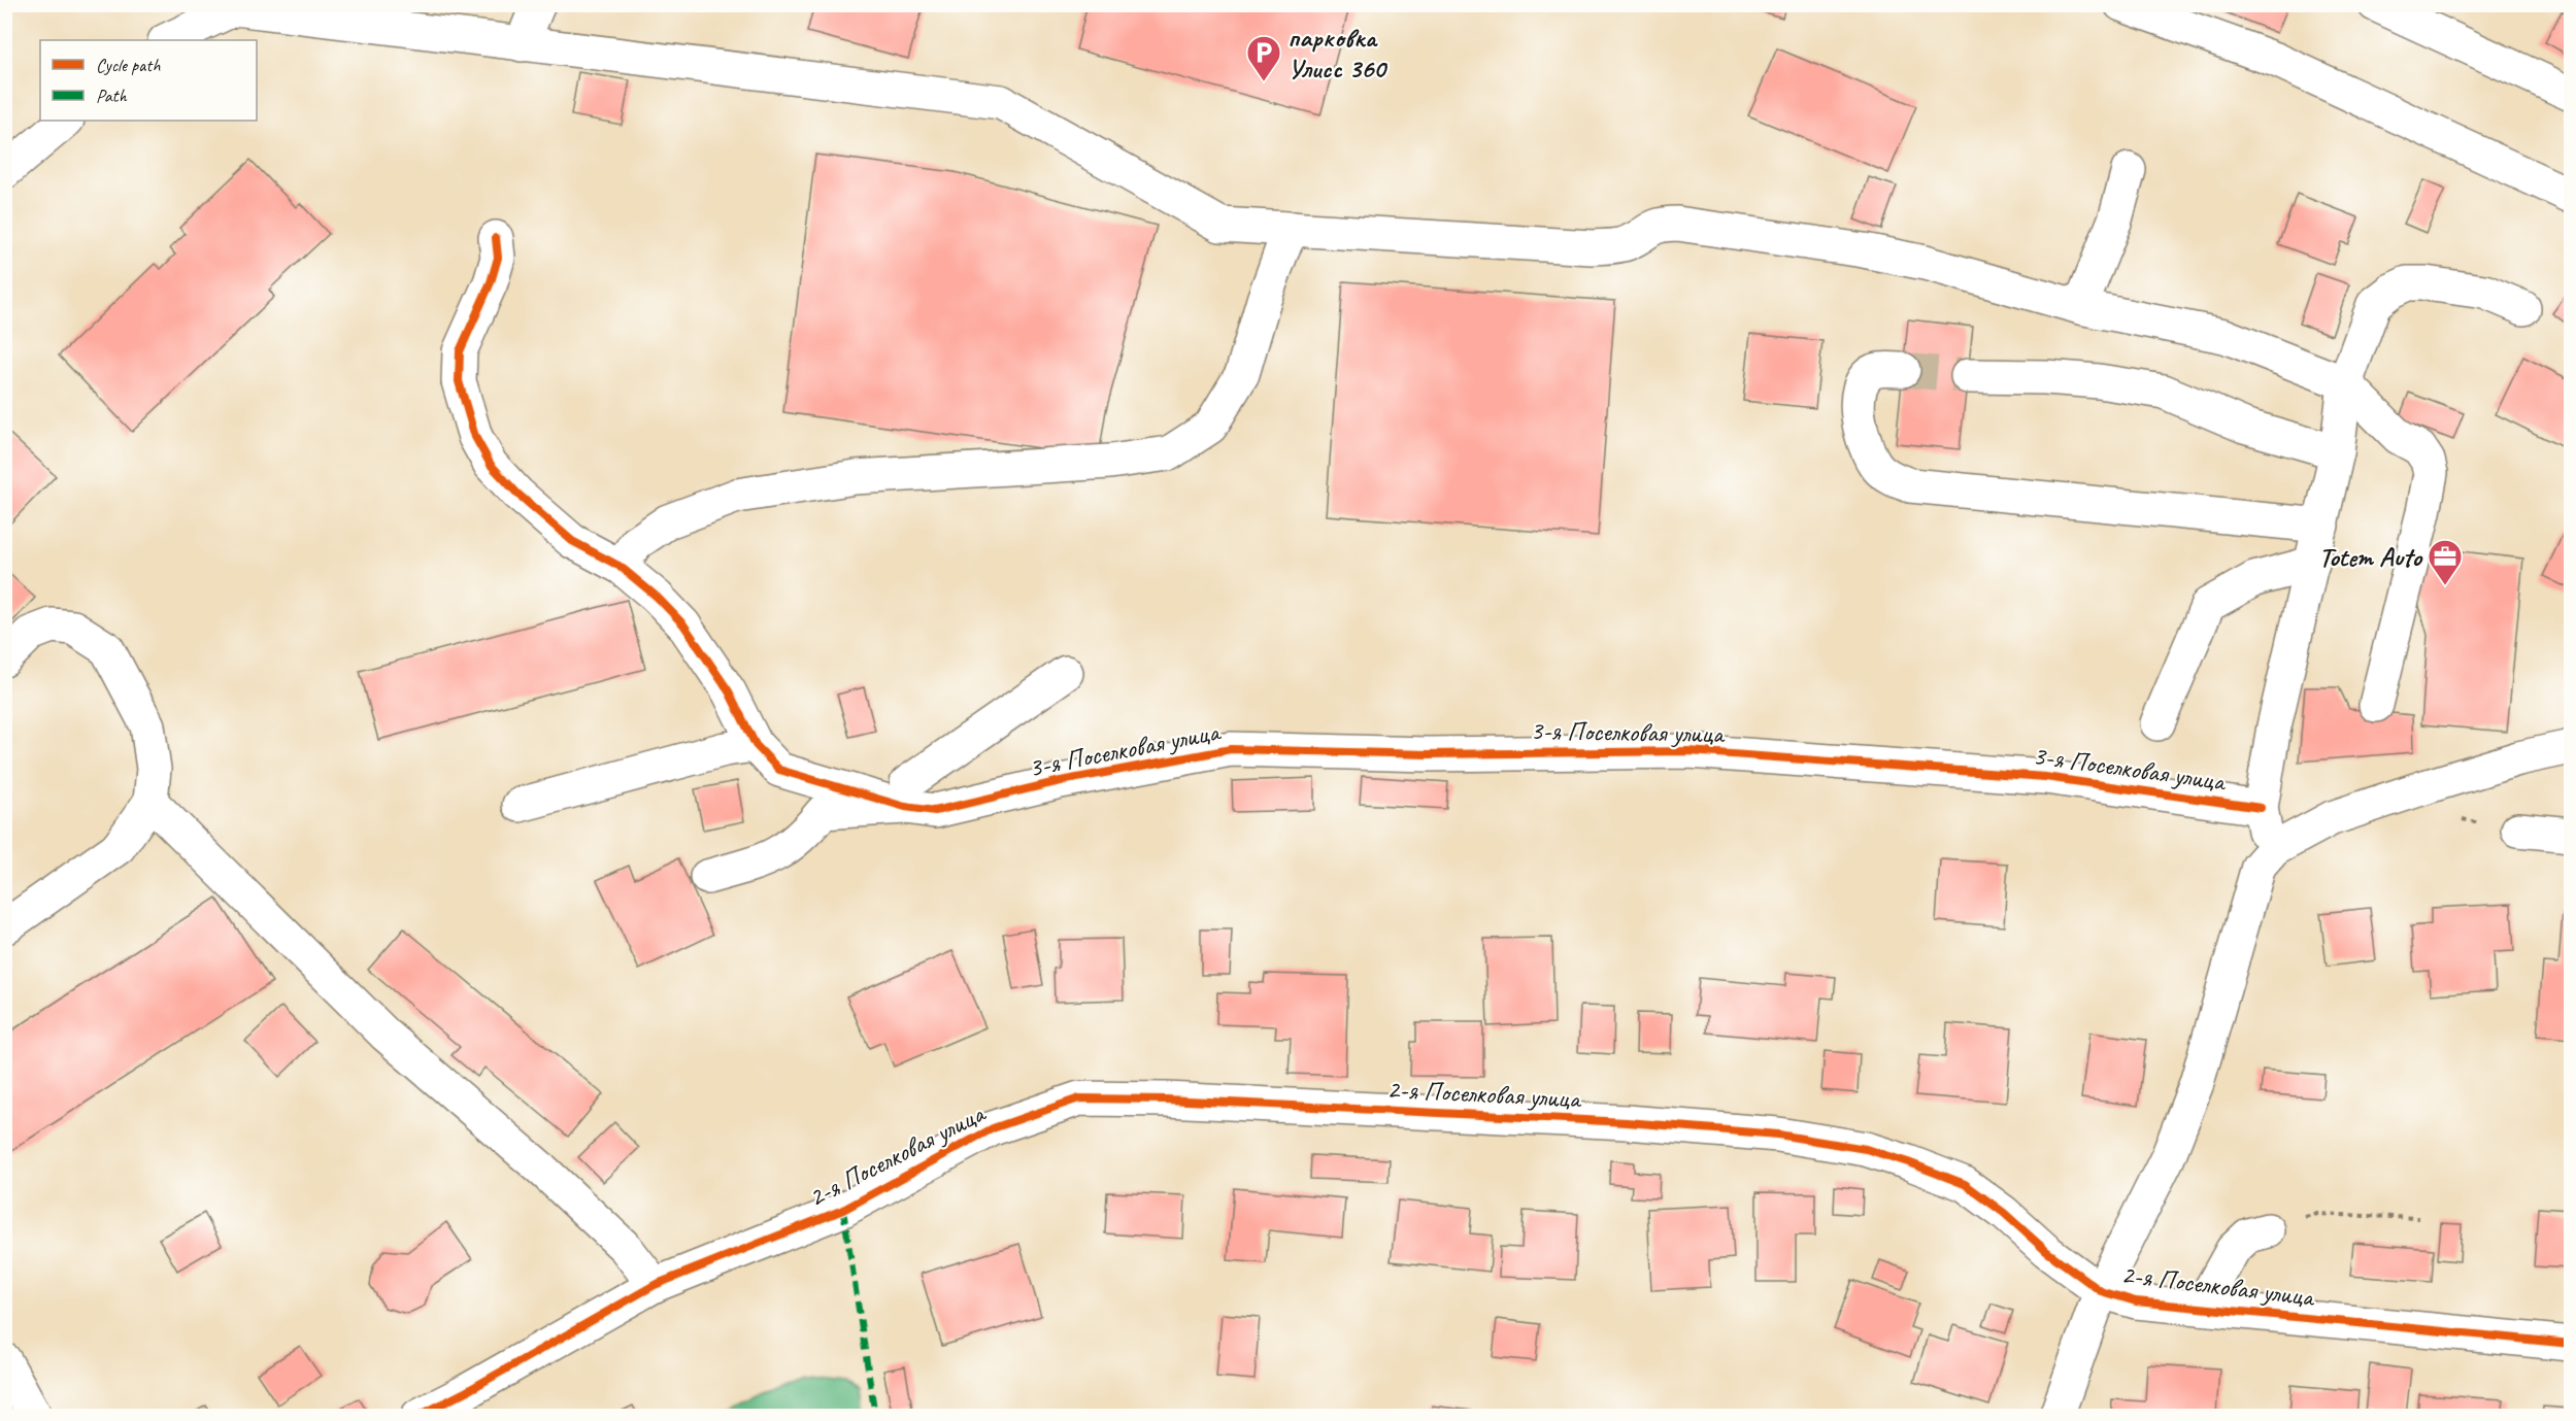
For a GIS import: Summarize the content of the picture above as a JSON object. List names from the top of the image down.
{
  "streets": {
    "street": ["3-я Поселковая улица", "2-я Поселковая улица"]
  },
  "places": {
    "parking": ["парковка Улисс 360"],
    "office": ["Totem Auto"]
  },
  "legend": ["Cycle path", "Path"]
}
